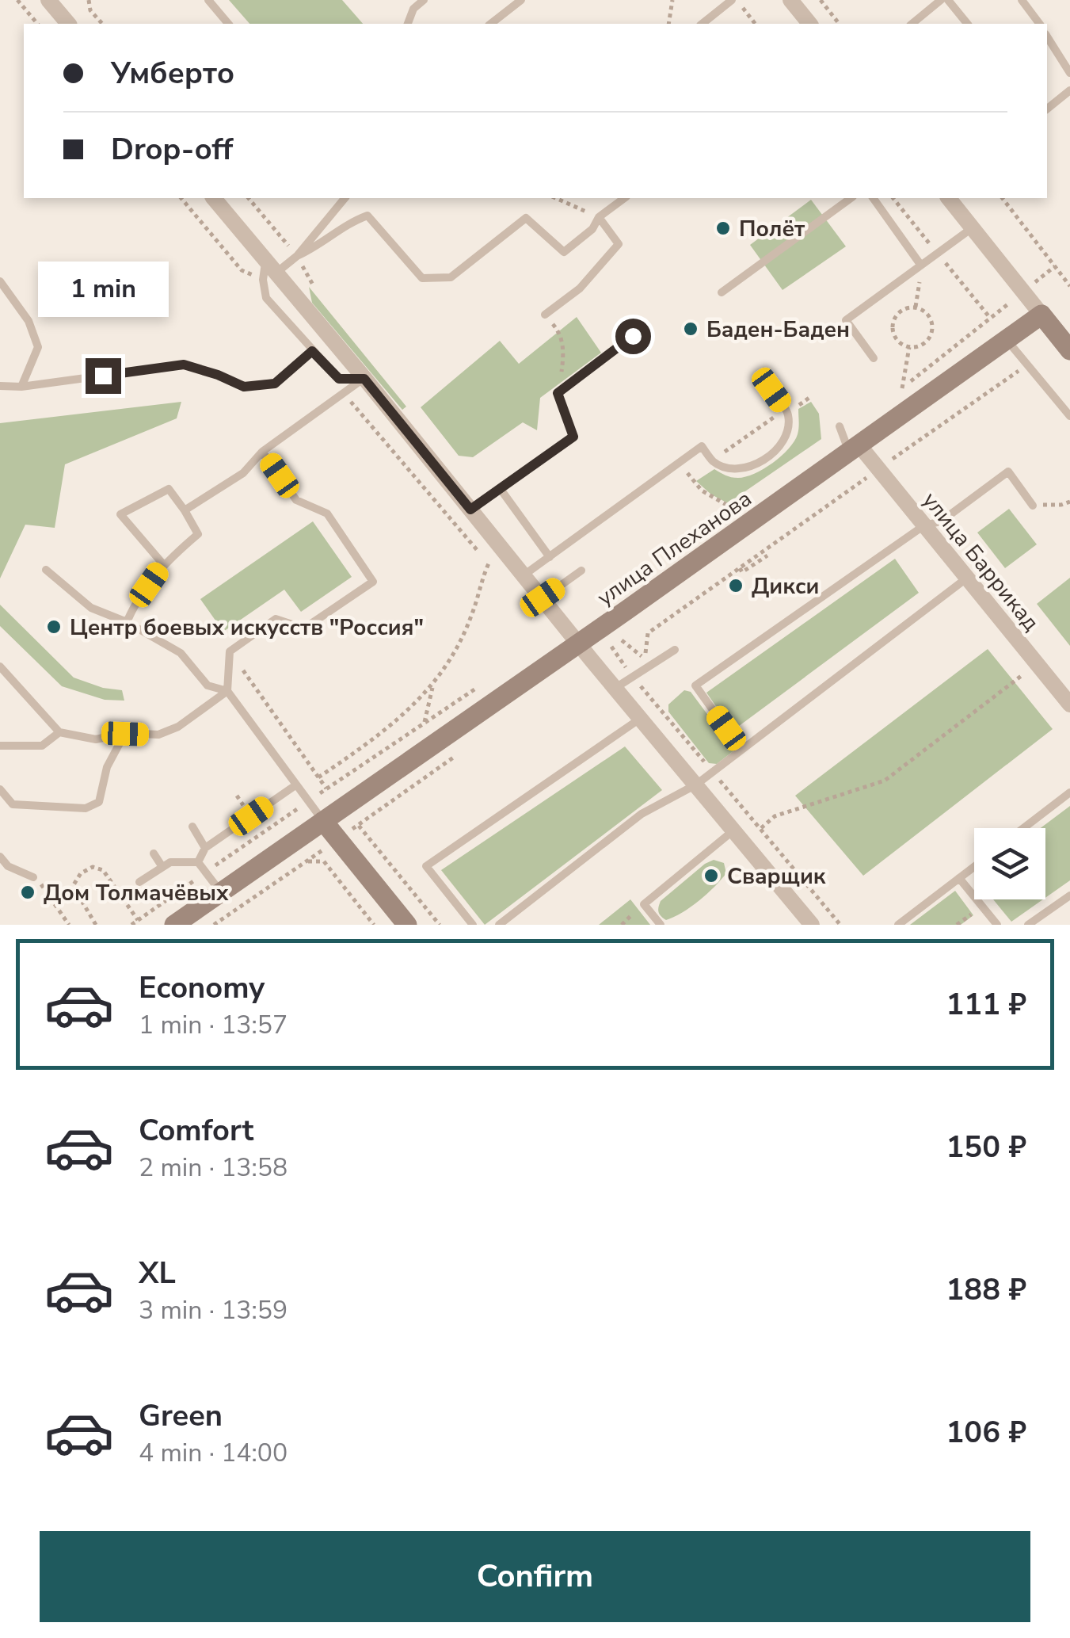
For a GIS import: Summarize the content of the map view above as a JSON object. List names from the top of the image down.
{
  "streets": {
    "main road": ["улица Плеханова"],
    "street": ["улица Баррикад"]
  },
  "crossings": [
    ["улица Плеханова", "улица Баррикад"]
  ],
  "places": [
    "Полёт",
    "Баден-Баден",
    "Дикси",
    "Центр боевых искусств \"Россия\"",
    "Сварщик",
    "Дом Толмачёвых"
  ],
  "page": {
    "banner": ["Умберто", "Drop-off"],
    "bubble": "1 min",
    "list": [
      {
        "name": "Economy",
        "note": "1 min · 13:57",
        "value": "111 ₽"
      },
      {
        "name": "Comfort",
        "note": "2 min · 13:58",
        "value": "150 ₽"
      },
      {
        "name": "XL",
        "note": "3 min · 13:59",
        "value": "188 ₽"
      },
      {
        "name": "Green",
        "note": "4 min · 14:00",
        "value": "106 ₽"
      }
    ],
    "buttons": "Confirm"
  }
}
